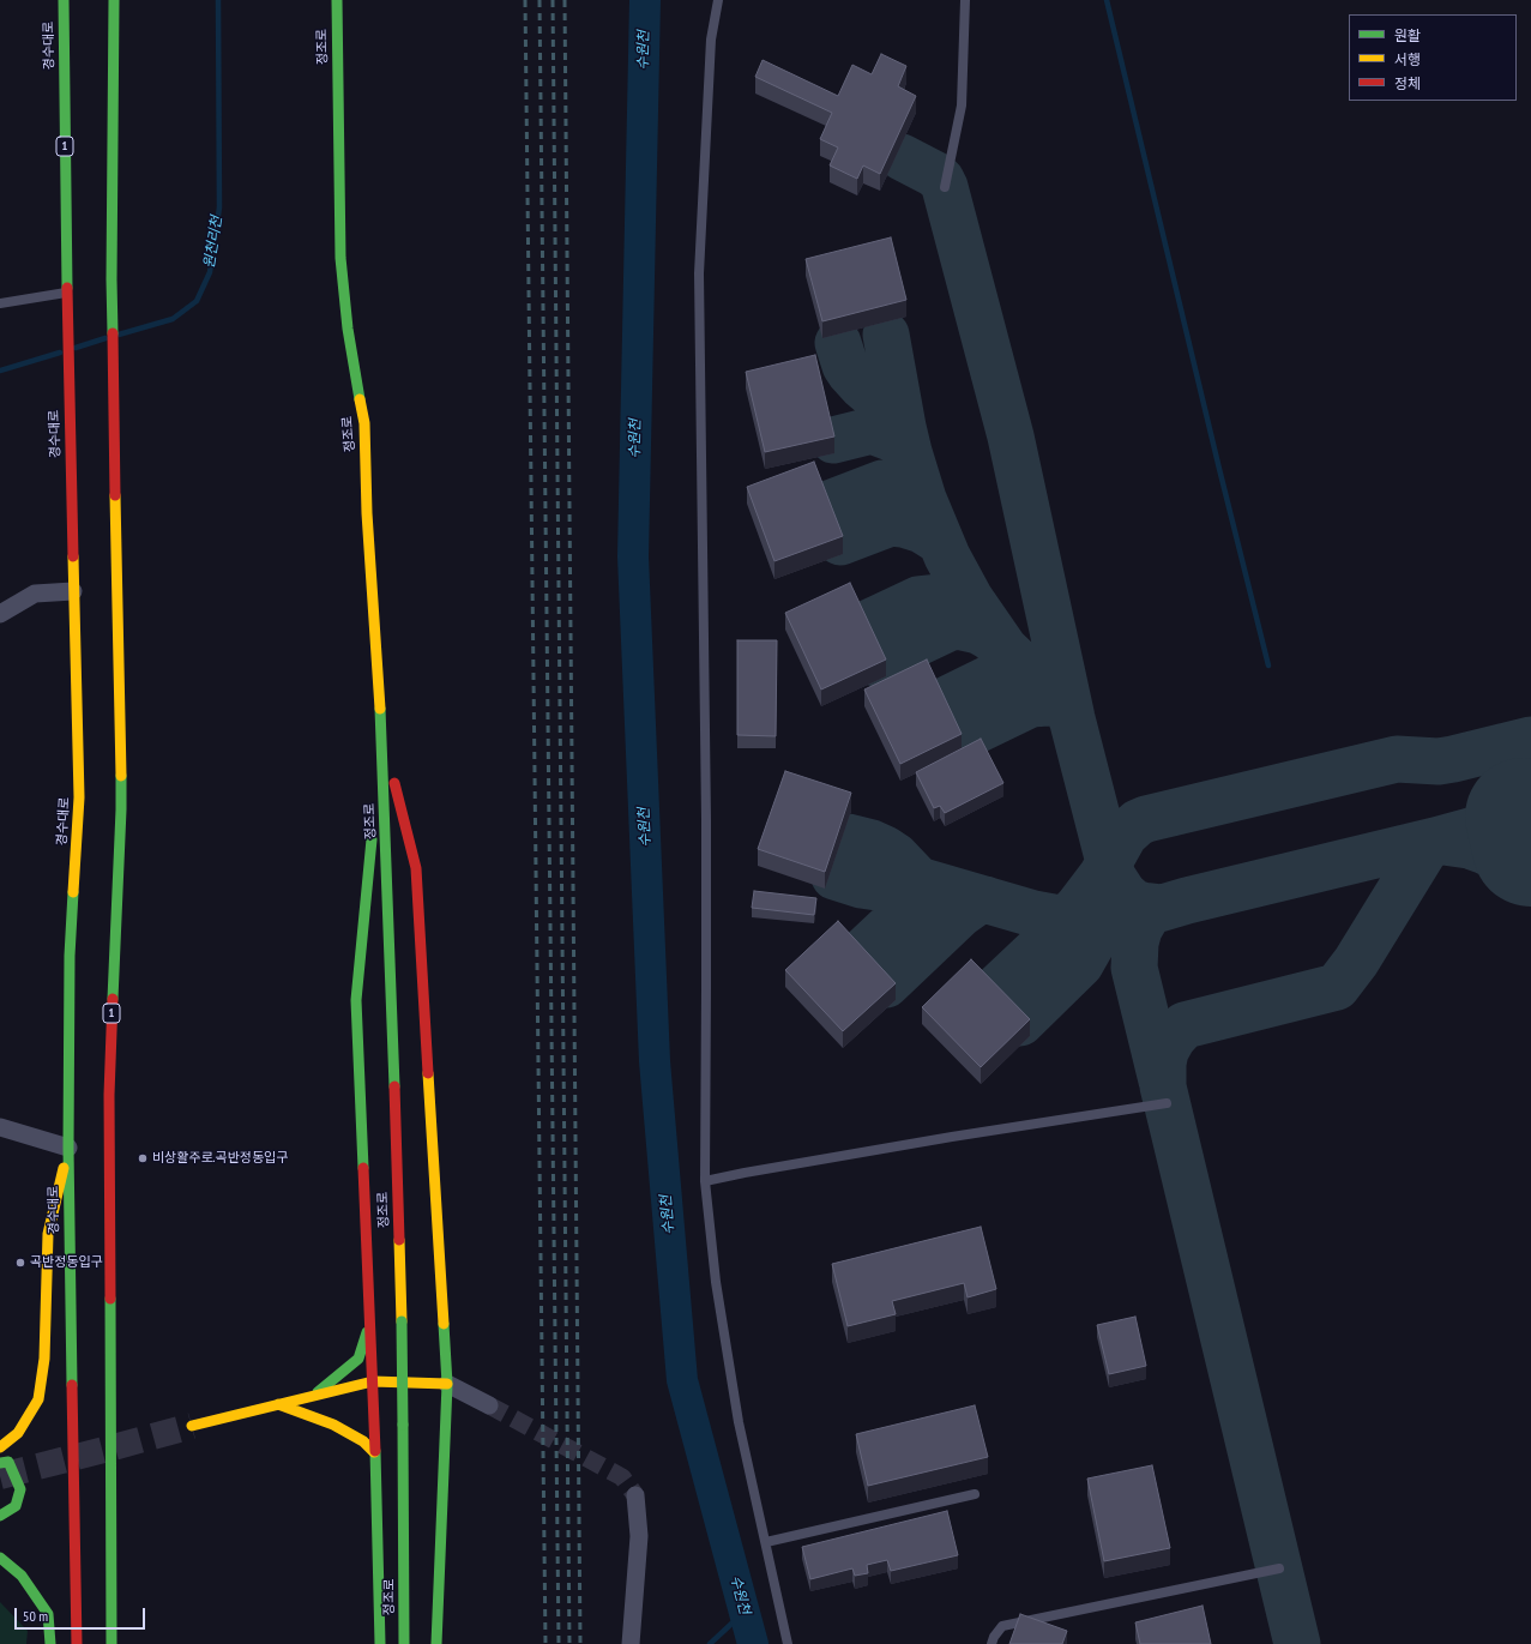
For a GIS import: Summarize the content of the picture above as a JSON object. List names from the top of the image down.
{
  "streets": {
    "street": ["경수대로", "정조로", "1"]
  },
  "water": ["수원천", "원천리천"],
  "places": ["비상활주로.곡반정동입구", "곡반정동입구"],
  "legend": ["원활", "서행", "정체"],
  "scale_bar": "50 m"
}
